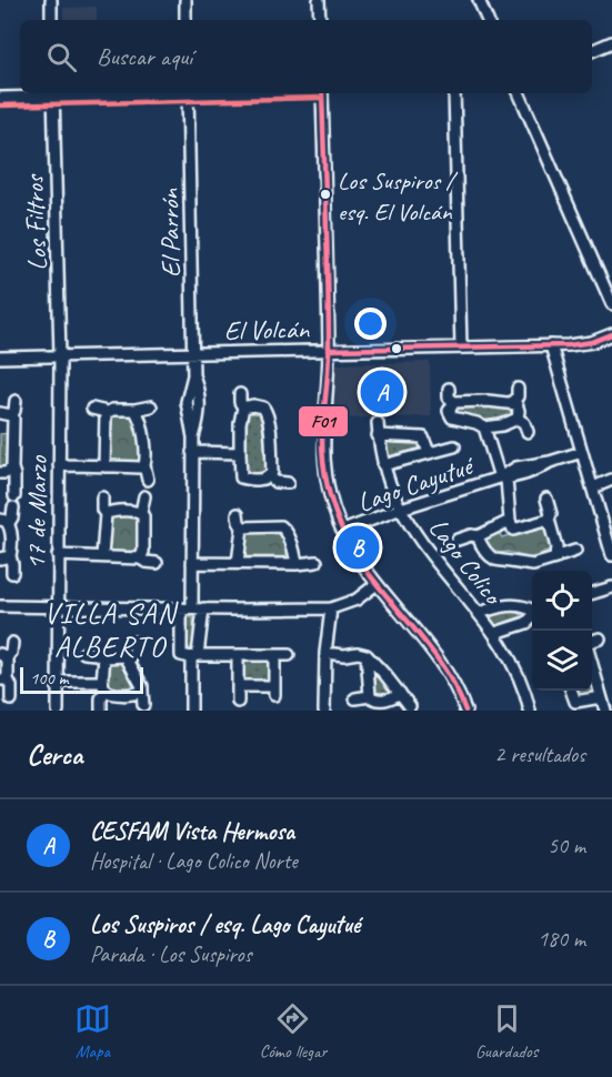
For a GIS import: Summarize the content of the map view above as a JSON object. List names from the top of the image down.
{
  "streets": {
    "street": [
      "Los Filtros",
      "El Parrón",
      "El Volcán",
      "Lago Cayutué",
      "17 de Marzo",
      "Lago Colico"
    ]
  },
  "crossings": [
    ["Los Filtros", "El Volcán"],
    ["Los Filtros", "17 de Marzo"],
    ["El Parrón", "El Volcán"],
    ["El Volcán", "17 de Marzo"],
    ["Lago Cayutué", "Lago Colico"]
  ],
  "districts": ["VILLA SAN ALBERTO"],
  "places": ["Los Suspiros / esq. El Volcán"],
  "lines": ["transit line F01"],
  "scale_bar": "100 m",
  "page": {
    "search": "Buscar aquí",
    "pins": ["A", "B"],
    "scale": "100 m",
    "heading": ["Cerca", "2 resultados"],
    "list": [
      {
        "mark": "A",
        "name": "CESFAM Vista Hermosa",
        "note": "Hospital · Lago Colico Norte",
        "value": "50 m"
      },
      {
        "mark": "B",
        "name": "Los Suspiros / esq. Lago Cayutué",
        "note": "Parada · Los Suspiros",
        "value": "180 m"
      }
    ],
    "nav": ["Mapa", "Cómo llegar", "Guardados"]
  }
}
